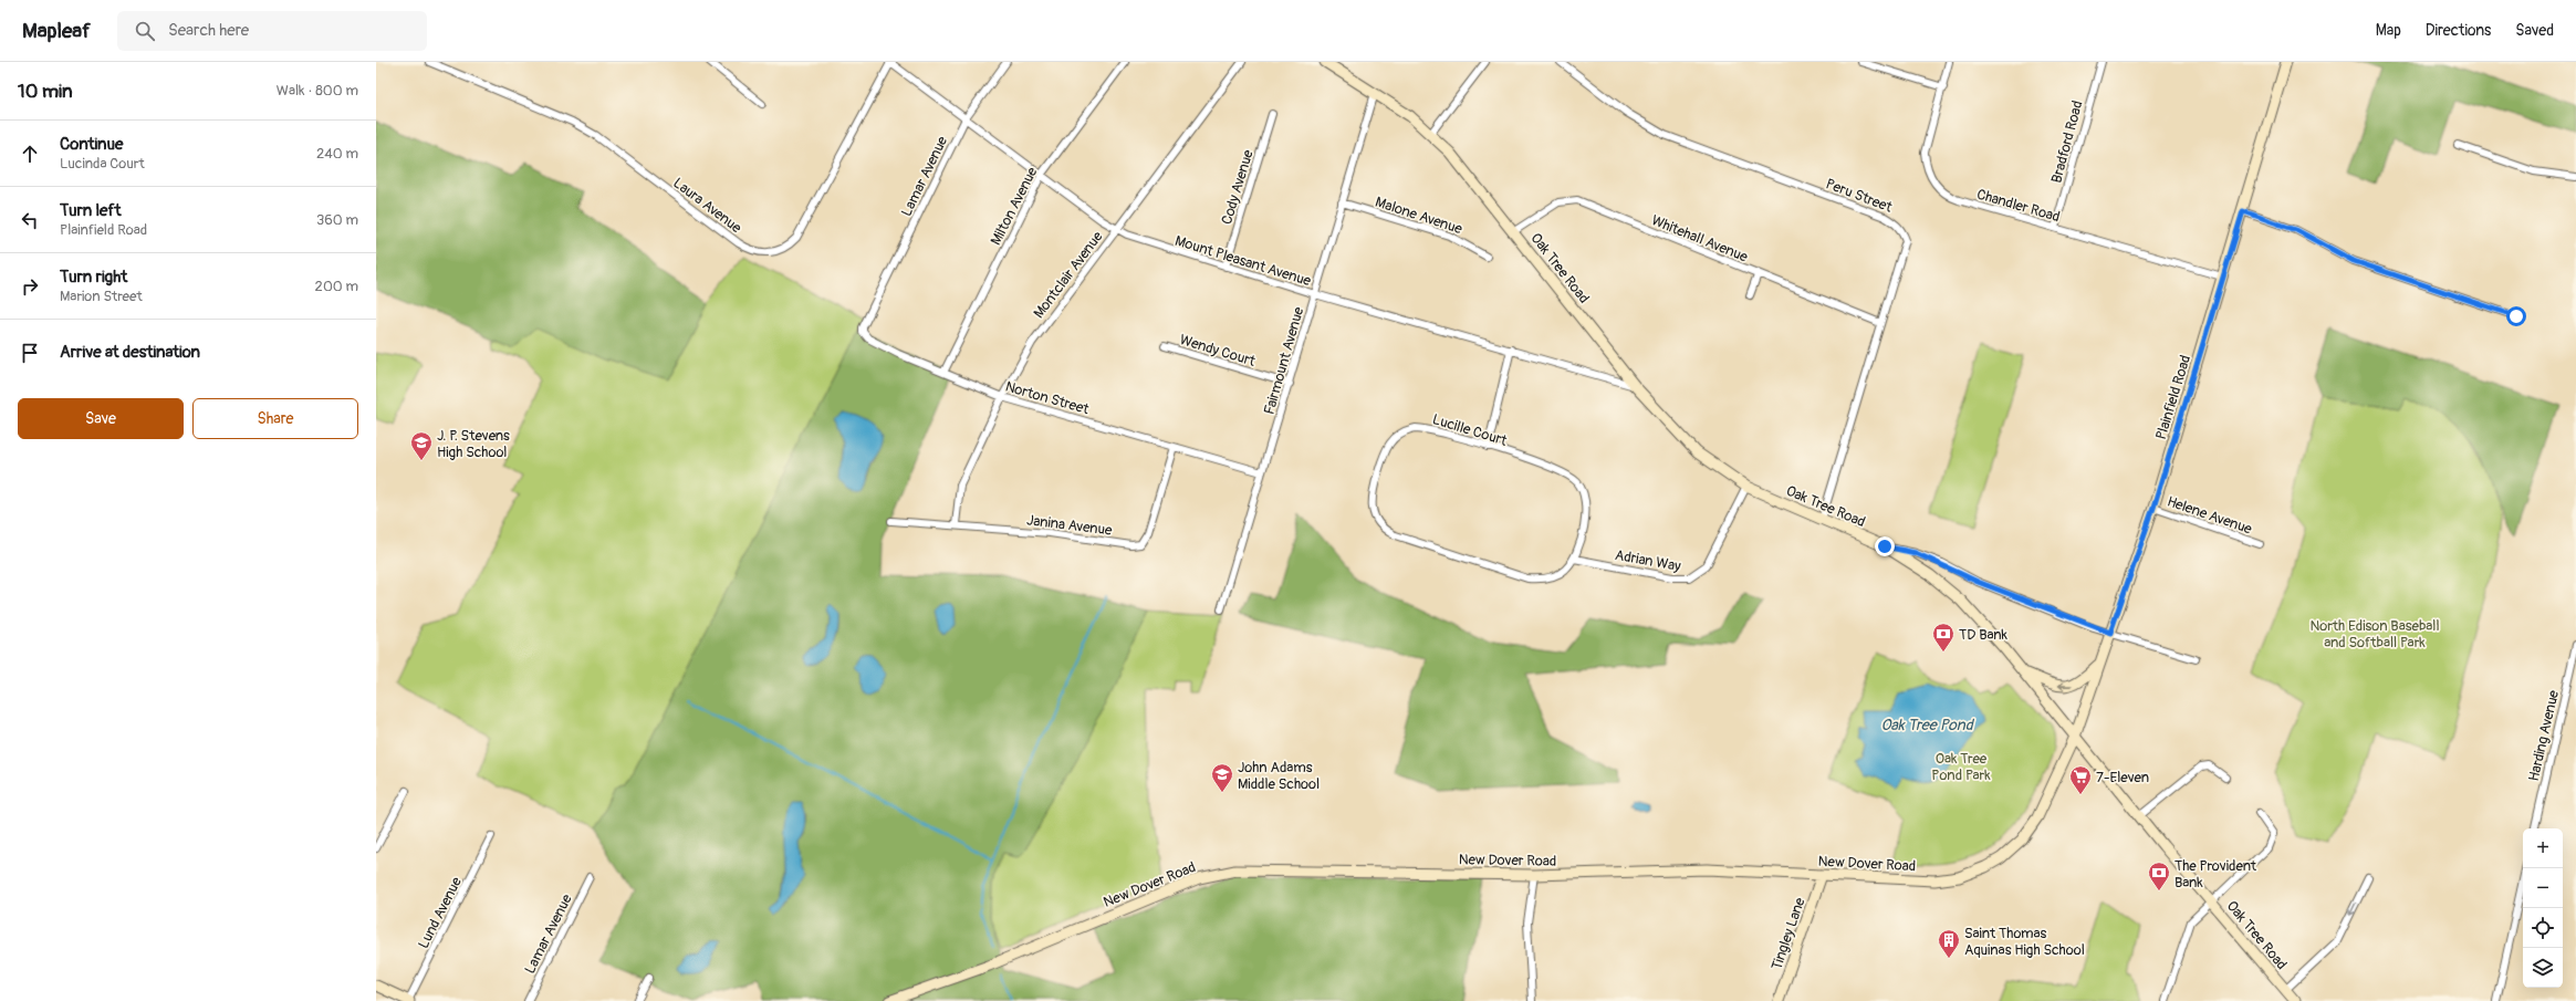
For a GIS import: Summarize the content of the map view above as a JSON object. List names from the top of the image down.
{
  "streets": {
    "street": [
      "Bradford Road",
      "Lamar Avenue",
      "Cody Avenue",
      "Peru Street",
      "Laura Avenue",
      "Chandler Road",
      "Milton Avenue",
      "Malone Avenue",
      "Whitehall Avenue",
      "Mount Pleasant Avenue",
      "Oak Tree Road",
      "Montclair Avenue",
      "Wendy Court",
      "Fairmount Avenue",
      "Norton Street",
      "Plainfield Road",
      "Lucille Court",
      "Helene Avenue",
      "Janina Avenue",
      "Adrian Way",
      "Harding Avenue",
      "New Dover Road",
      "Lund Avenue",
      "Tingley Lane"
    ]
  },
  "crossings": [
    ["Bradford Road", "Chandler Road"],
    ["Lamar Avenue", "Mount Pleasant Avenue"],
    ["Lamar Avenue", "Norton Street"],
    ["Cody Avenue", "Mount Pleasant Avenue"],
    ["Peru Street", "Whitehall Avenue"],
    ["Peru Street", "Oak Tree Road"],
    ["Laura Avenue", "Mount Pleasant Avenue"],
    ["Chandler Road", "Plainfield Road"],
    ["Milton Avenue", "Mount Pleasant Avenue"],
    ["Milton Avenue", "Norton Street"],
    ["Malone Avenue", "Fairmount Avenue"],
    ["Whitehall Avenue", "Oak Tree Road"],
    ["Mount Pleasant Avenue", "Oak Tree Road"],
    ["Mount Pleasant Avenue", "Montclair Avenue"],
    ["Mount Pleasant Avenue", "Fairmount Avenue"],
    ["Oak Tree Road", "Fairmount Avenue"],
    ["Oak Tree Road", "Plainfield Road"],
    ["Oak Tree Road", "Adrian Way"],
    ["Oak Tree Road", "New Dover Road"],
    ["Montclair Avenue", "Norton Street"],
    ["Montclair Avenue", "Janina Avenue"],
    ["Wendy Court", "Fairmount Avenue"],
    ["Fairmount Avenue", "Norton Street"],
    ["Norton Street", "Janina Avenue"],
    ["Plainfield Road", "Helene Avenue"],
    ["Plainfield Road", "New Dover Road"],
    ["Lucille Court", "Adrian Way"],
    ["New Dover Road", "Tingley Lane"]
  ],
  "water": ["Oak Tree Pond"],
  "parks": ["North Edison Baseball and Softball Park", "Oak Tree Pond Park"],
  "places": {
    "school or university": ["J. P. Stevens High School", "John Adams Middle School"],
    "bank": ["TD Bank", "The Provident Bank"],
    "supermarket": ["7-Eleven"],
    "building": ["Saint Thomas Aquinas High School"]
  },
  "page": {
    "header": "Mapleaf",
    "search": "Search here",
    "nav": ["Map", "Directions", "Saved"],
    "heading": ["10 min", "Walk · 800 m"],
    "list": [
      ["Continue", "Lucinda Court", "240 m"],
      ["Turn left", "Plainfield Road", "360 m"],
      ["Turn right", "Marion Street", "200 m"],
      "Arrive at destination"
    ],
    "buttons": ["Save", "Share"],
    "map_buttons": ["+", "−"]
  }
}
